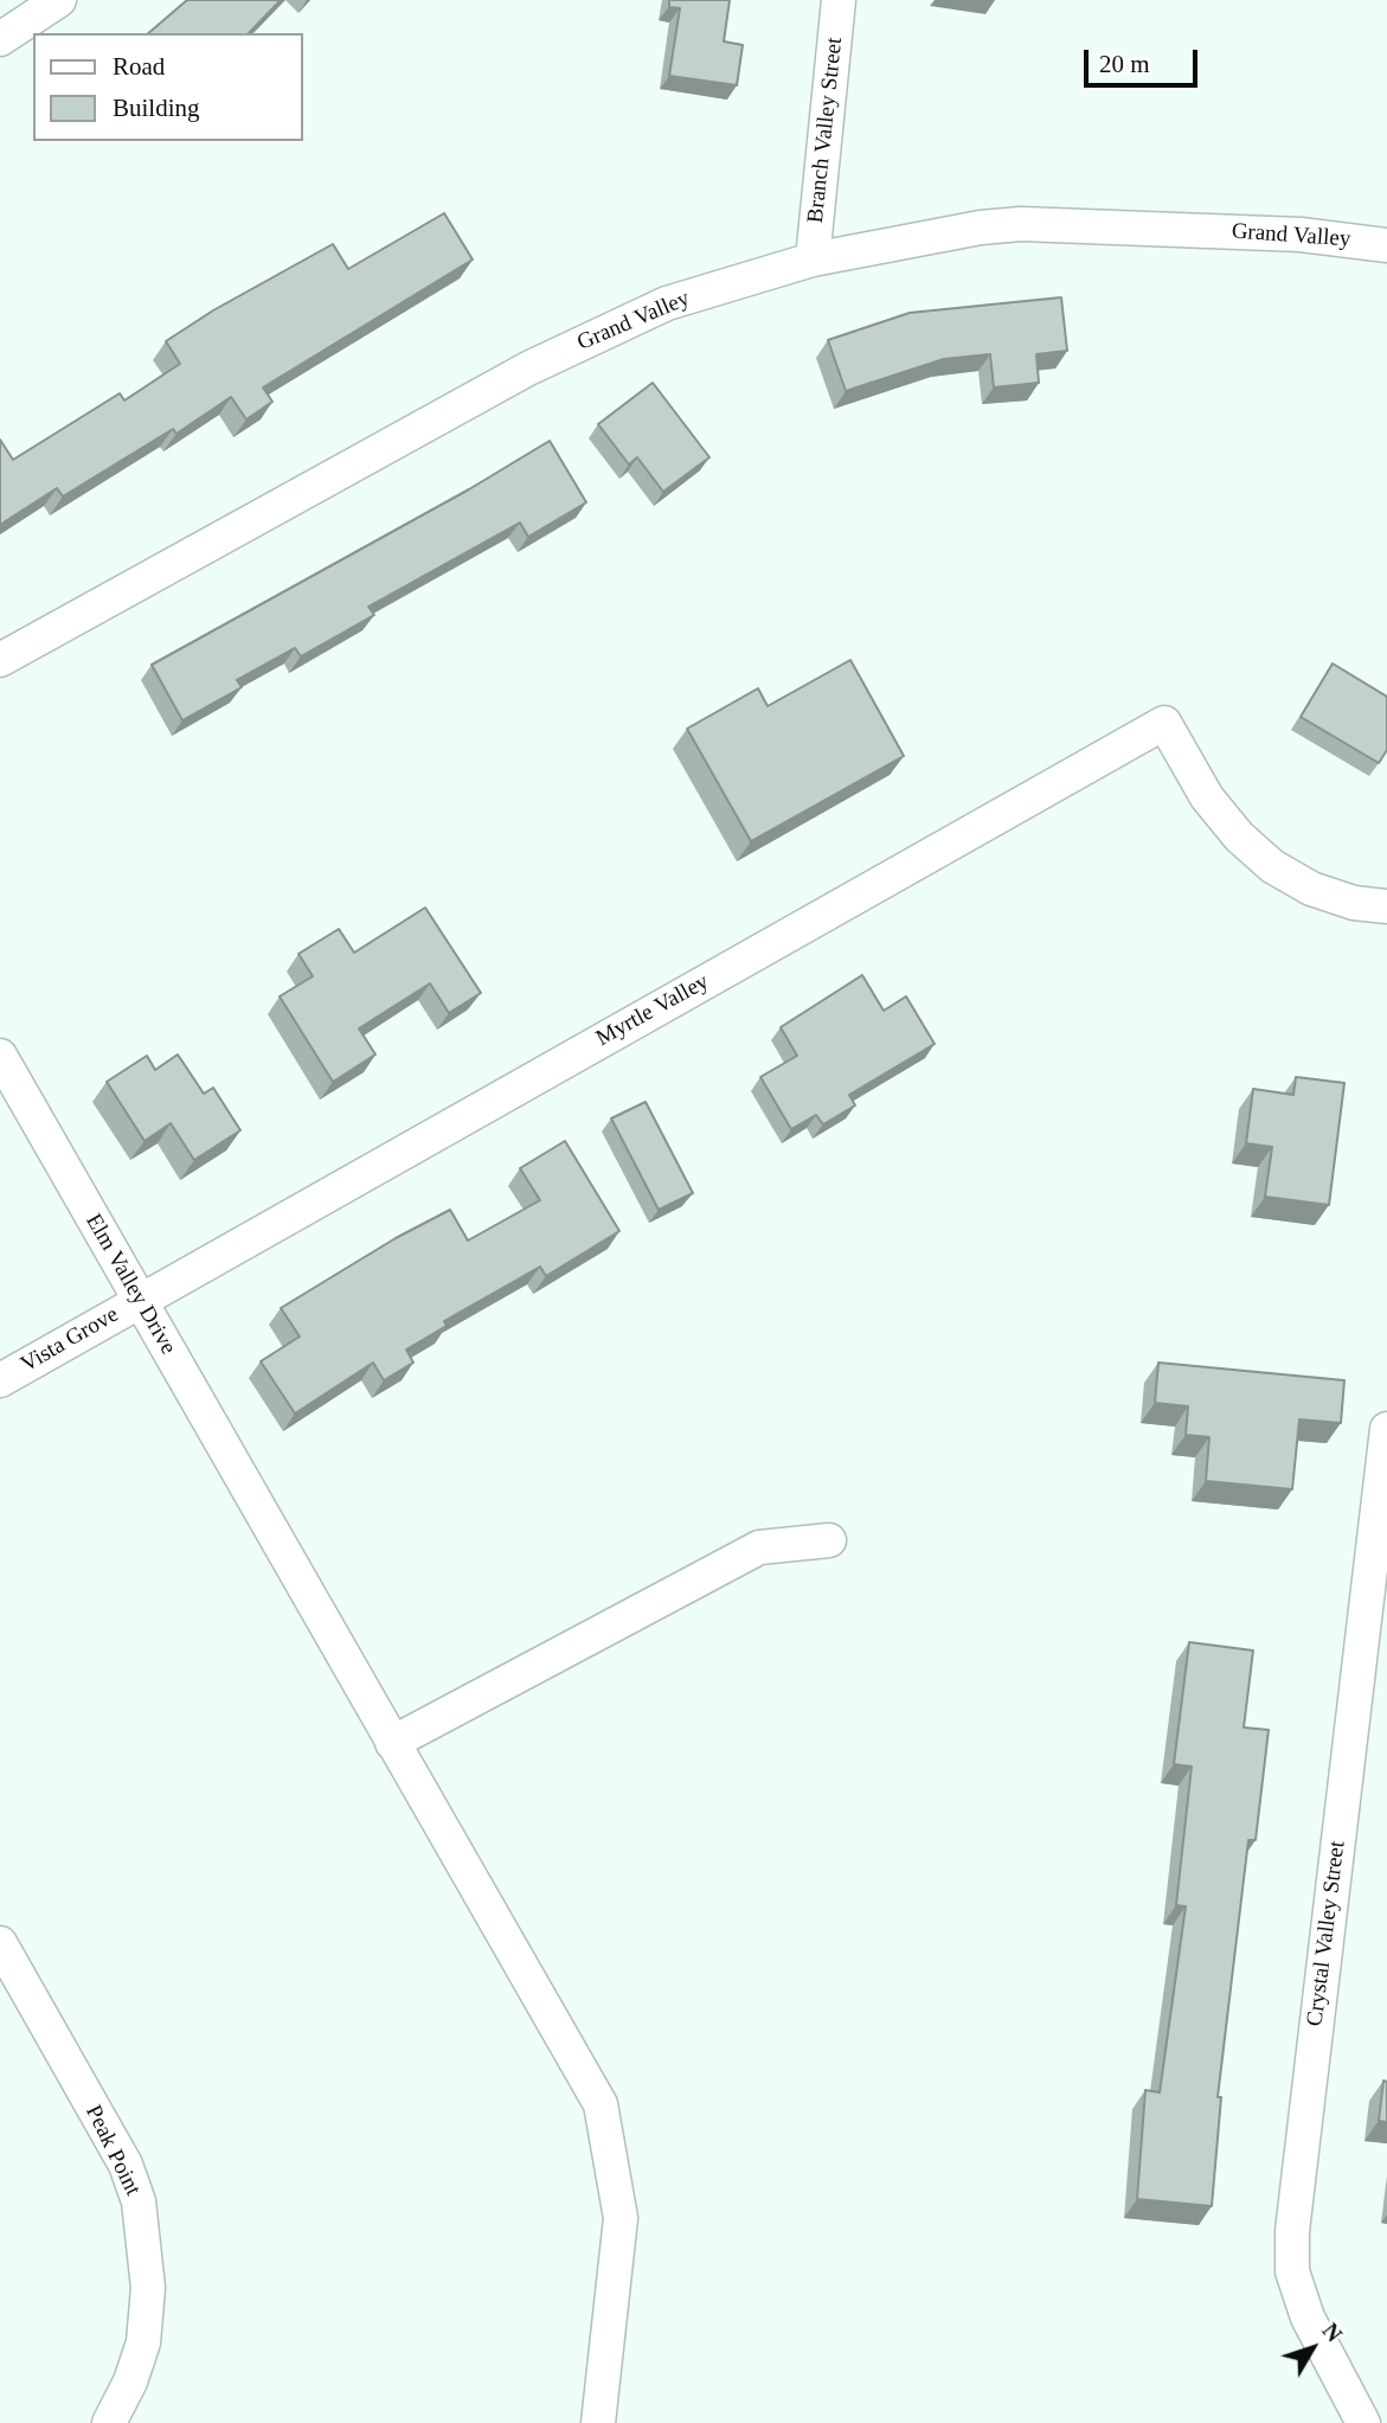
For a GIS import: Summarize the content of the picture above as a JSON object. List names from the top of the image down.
{
  "streets": {
    "street": [
      "Branch Valley Street",
      "Grand Valley",
      "Myrtle Valley",
      "Elm Valley Drive",
      "Vista Grove",
      "Crystal Valley Street",
      "Peak Point"
    ]
  },
  "crossings": [
    ["Branch Valley Street", "Grand Valley"],
    ["Myrtle Valley", "Elm Valley Drive"],
    ["Myrtle Valley", "Vista Grove"],
    ["Elm Valley Drive", "Vista Grove"]
  ],
  "legend": ["Road", "Building"],
  "scale_bar": "20 m",
  "north": "top right"
}
